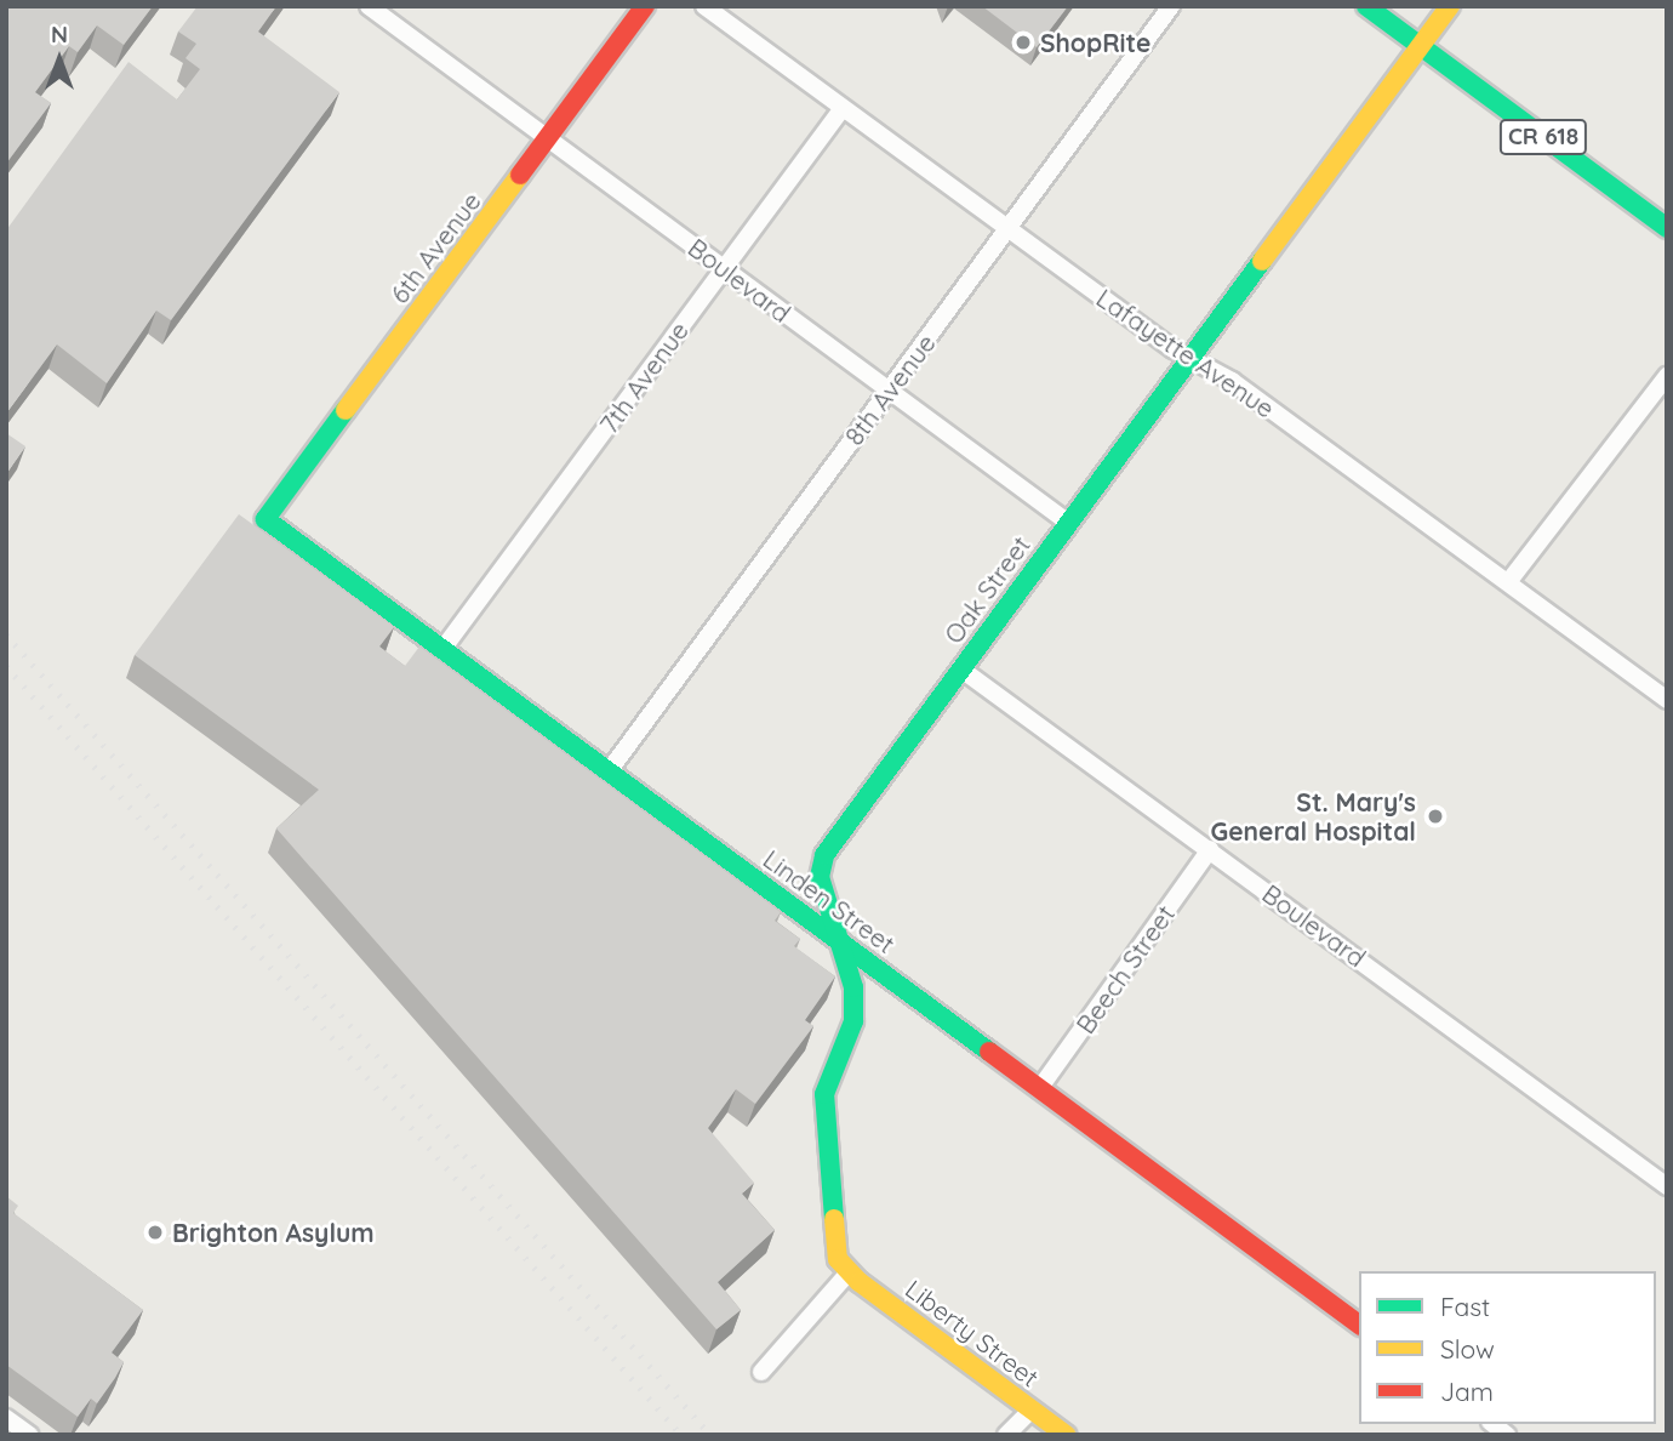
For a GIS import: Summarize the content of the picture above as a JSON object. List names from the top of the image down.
{
  "streets": {
    "street": [
      "CR 618",
      "6th Avenue",
      "Boulevard",
      "Lafayette Avenue",
      "7th Avenue",
      "8th Avenue",
      "Oak Street",
      "Linden Street",
      "Beech Street",
      "Liberty Street"
    ]
  },
  "crossings": [
    ["CR 618", "Oak Street"],
    ["6th Avenue", "Boulevard"],
    ["6th Avenue", "Linden Street"],
    ["Boulevard", "7th Avenue"],
    ["Boulevard", "8th Avenue"],
    ["Boulevard", "Oak Street"],
    ["Boulevard", "Beech Street"],
    ["Lafayette Avenue", "7th Avenue"],
    ["Lafayette Avenue", "8th Avenue"],
    ["Lafayette Avenue", "Oak Street"],
    ["7th Avenue", "Linden Street"],
    ["8th Avenue", "Linden Street"],
    ["Oak Street", "Linden Street"],
    ["Oak Street", "Liberty Street"],
    ["Linden Street", "Beech Street"]
  ],
  "places": ["ShopRite", "St. Mary's General Hospital", "Brighton Asylum"],
  "legend": ["Fast", "Slow", "Jam"],
  "north": "top"
}
